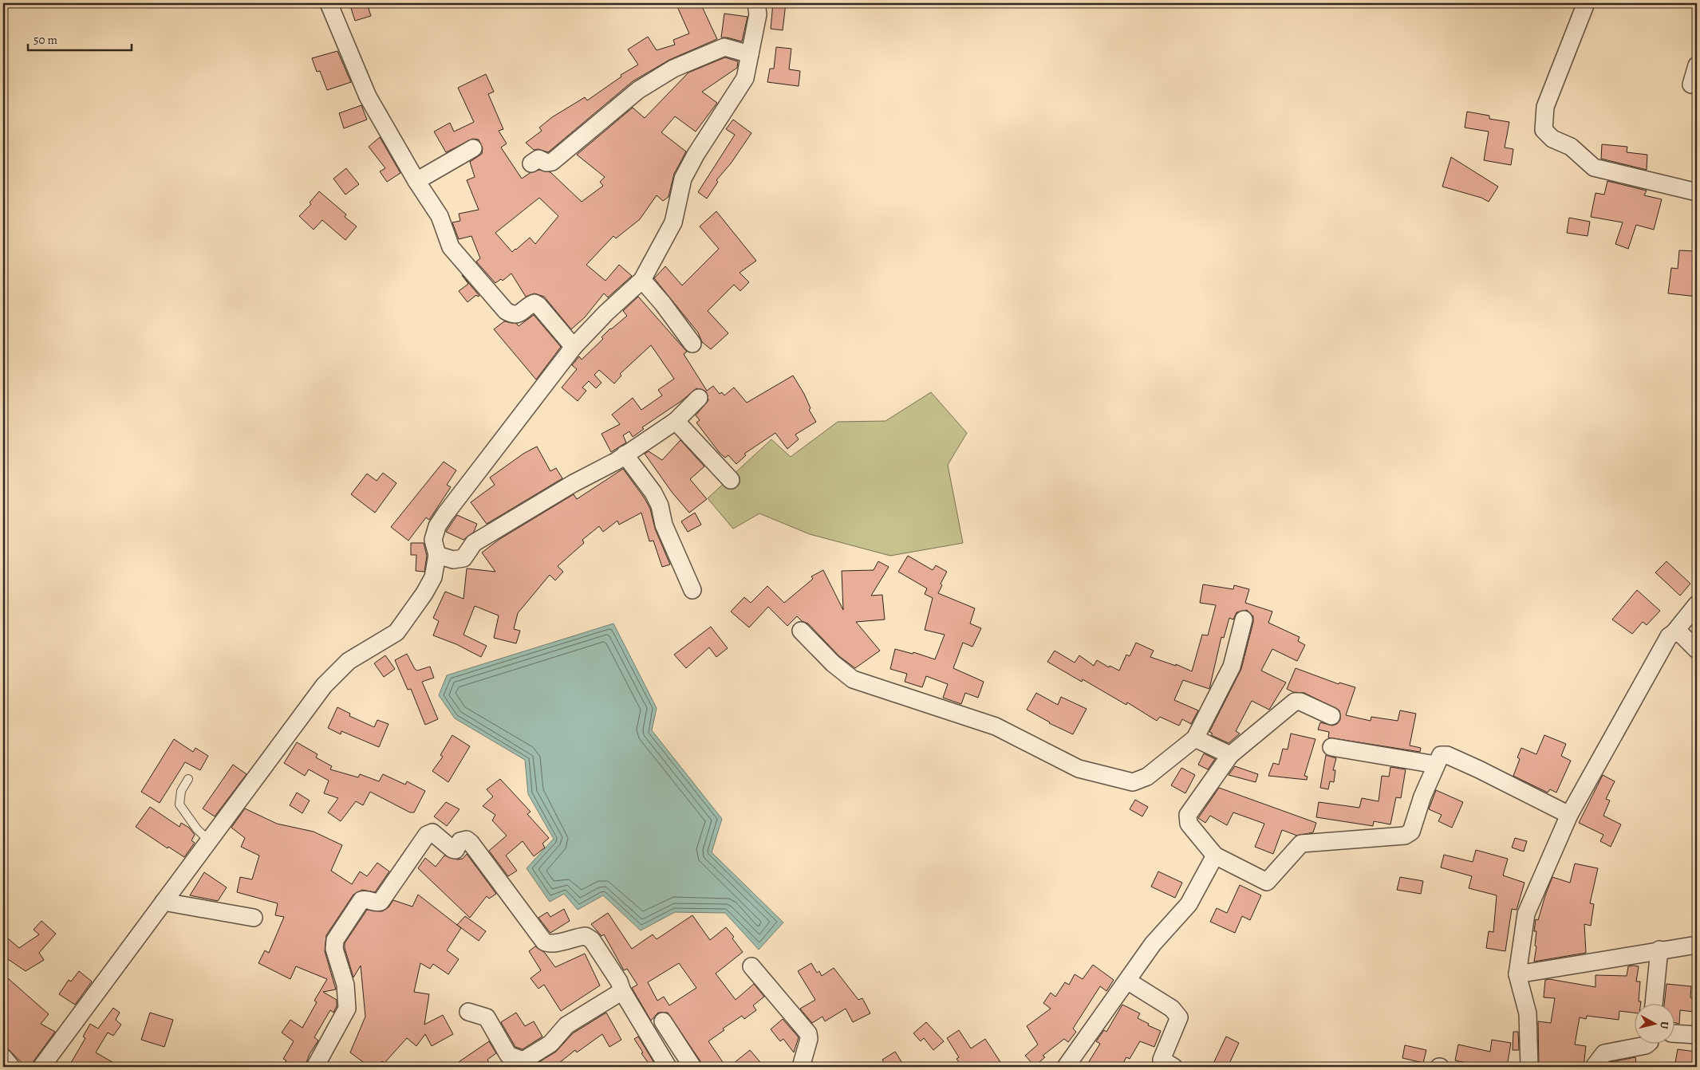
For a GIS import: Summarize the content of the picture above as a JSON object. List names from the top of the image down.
{
  "scale_bar": "50 m",
  "north": "right"
}
